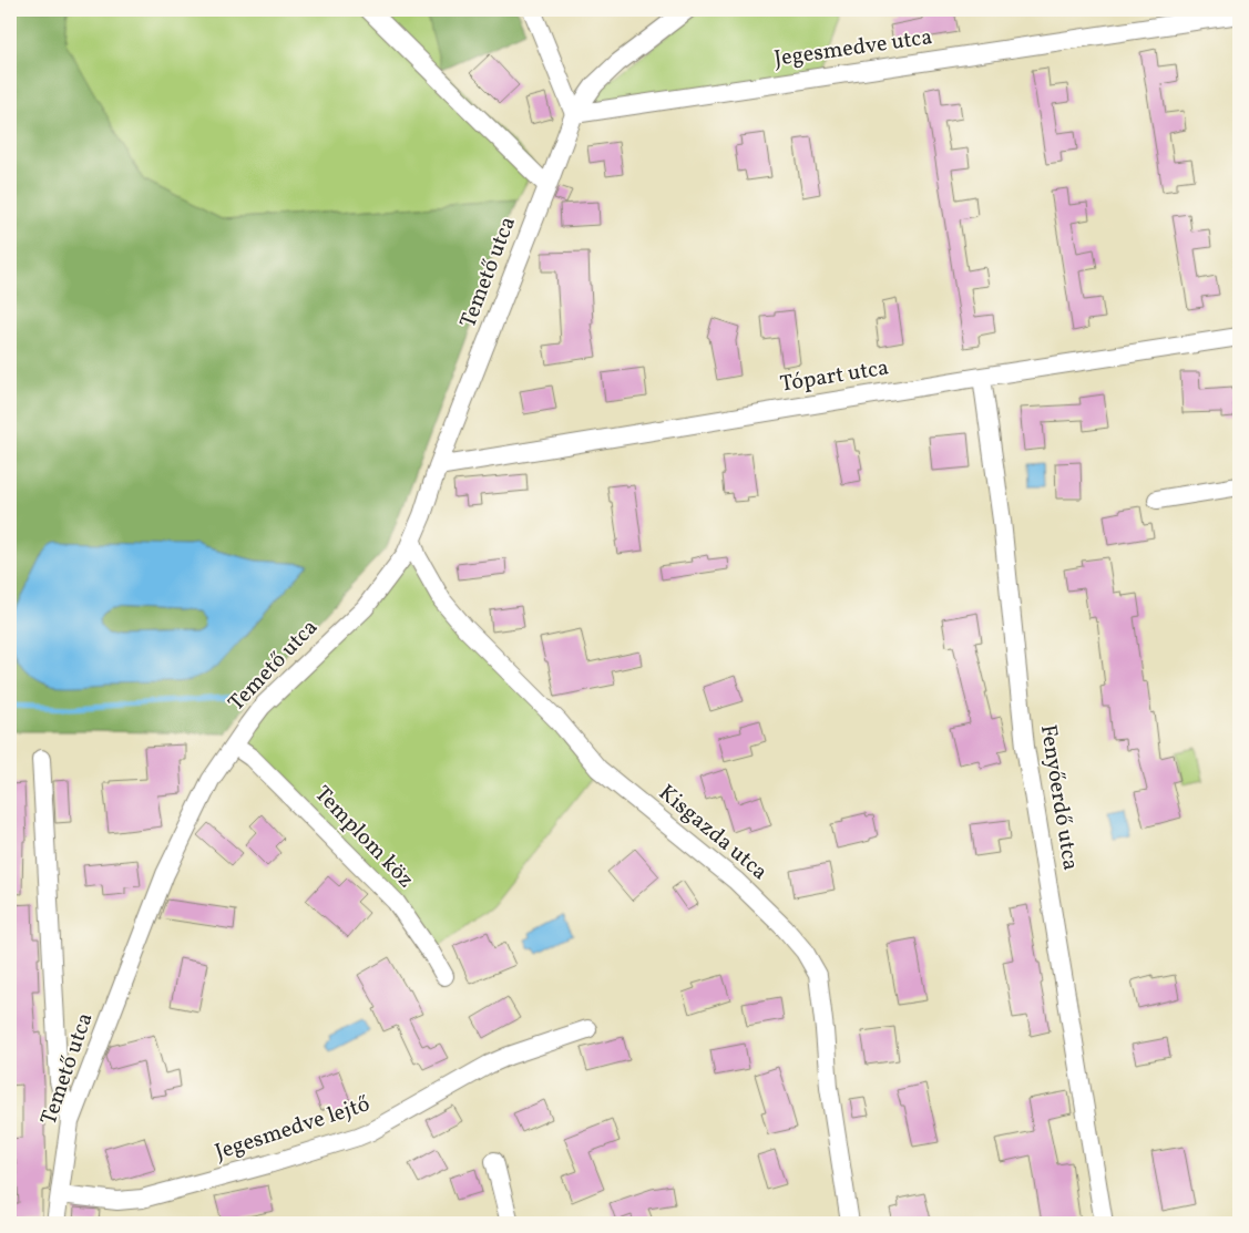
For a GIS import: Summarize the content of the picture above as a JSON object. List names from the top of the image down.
{
  "streets": {
    "street": [
      "Jegesmedve utca",
      "Temető utca",
      "Tópart utca",
      "Fenyőerdő utca",
      "Kisgazda utca",
      "Templom köz",
      "Jegesmedve lejtő"
    ]
  },
  "crossings": [
    ["Jegesmedve utca", "Temető utca"],
    ["Temető utca", "Tópart utca"],
    ["Temető utca", "Kisgazda utca"],
    ["Temető utca", "Templom köz"],
    ["Temető utca", "Jegesmedve lejtő"],
    ["Tópart utca", "Fenyőerdő utca"]
  ]
}
